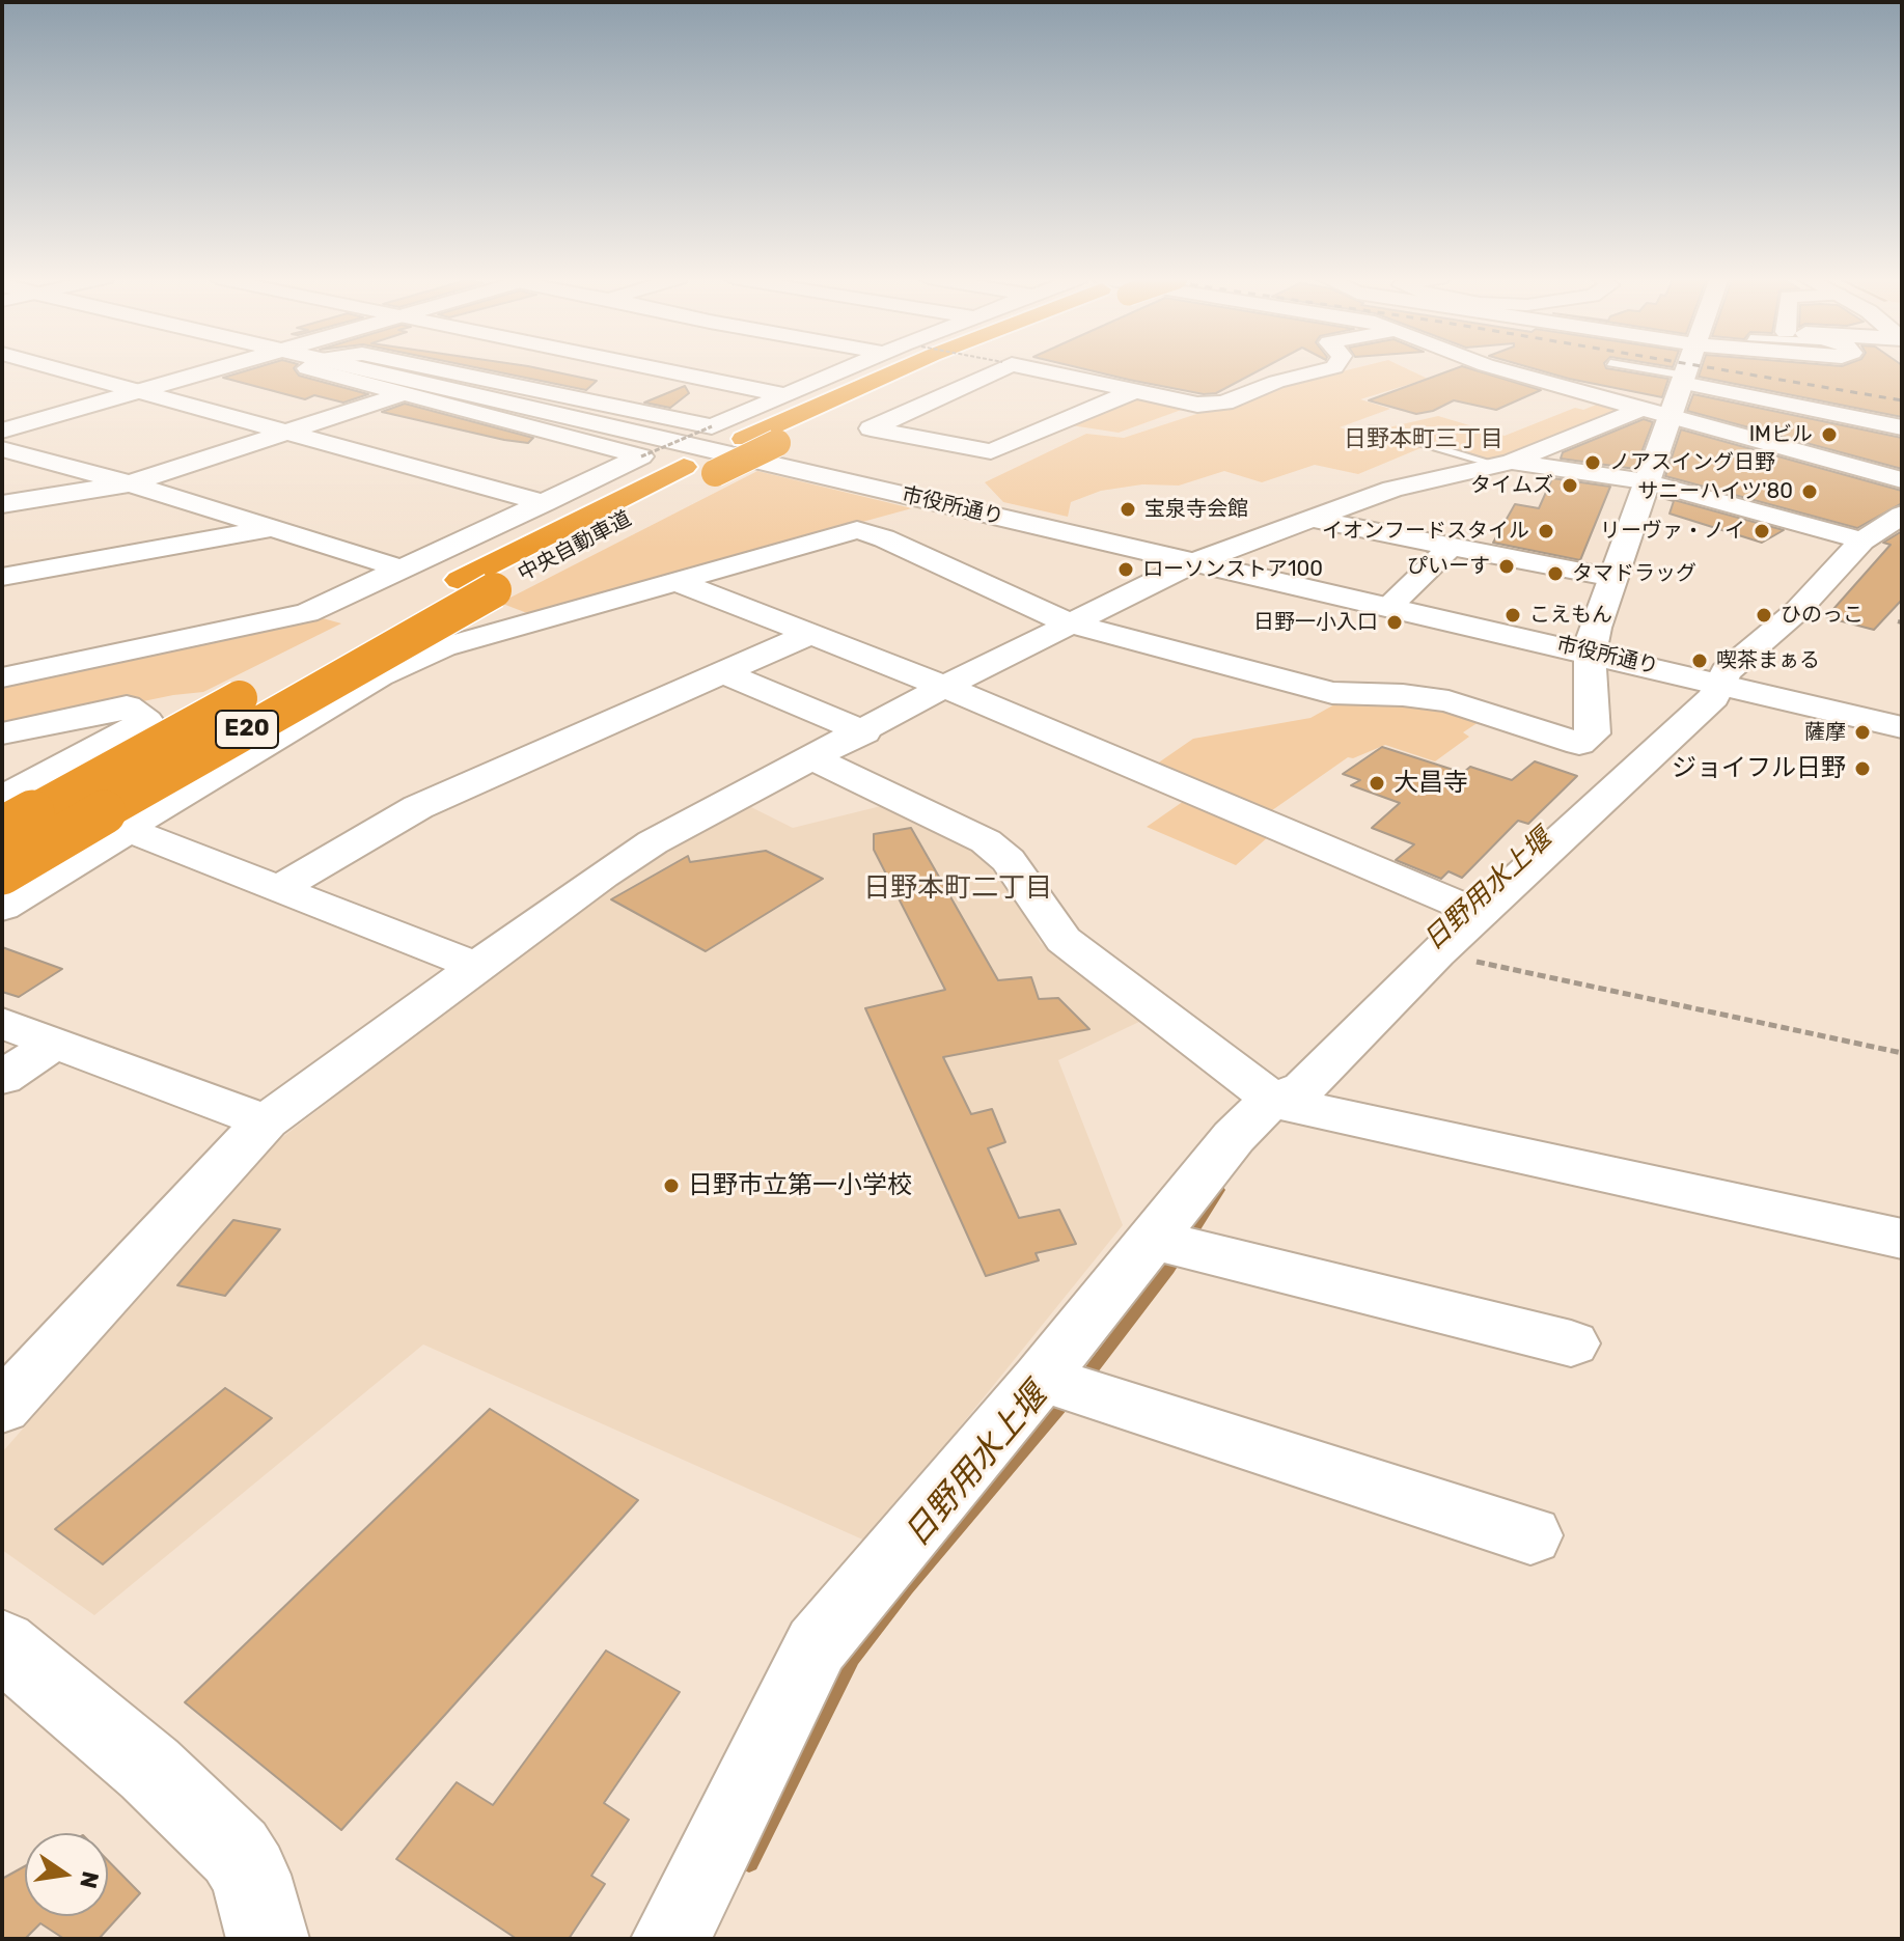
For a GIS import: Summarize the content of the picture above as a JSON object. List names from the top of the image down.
{
  "streets": {
    "highway": ["中央自動車道", "E20"],
    "street": ["市役所通り"]
  },
  "districts": ["日野本町三丁目", "日野本町二丁目"],
  "water": ["日野用水上堰"],
  "places": [
    "IMビル",
    "ノアスイング日野",
    "タイムズ",
    "サニーハイツ'80",
    "宝泉寺会館",
    "イオンフードスタイル",
    "リーヴァ・ノイ",
    "ぴいーす",
    "ローソンストア100",
    "タマドラッグ",
    "こえもん",
    "ひのっこ",
    "日野一小入口",
    "喫茶まぁる",
    "薩摩",
    "ジョイフル日野",
    "大昌寺",
    "日野市立第一小学校"
  ],
  "north": "right"
}
